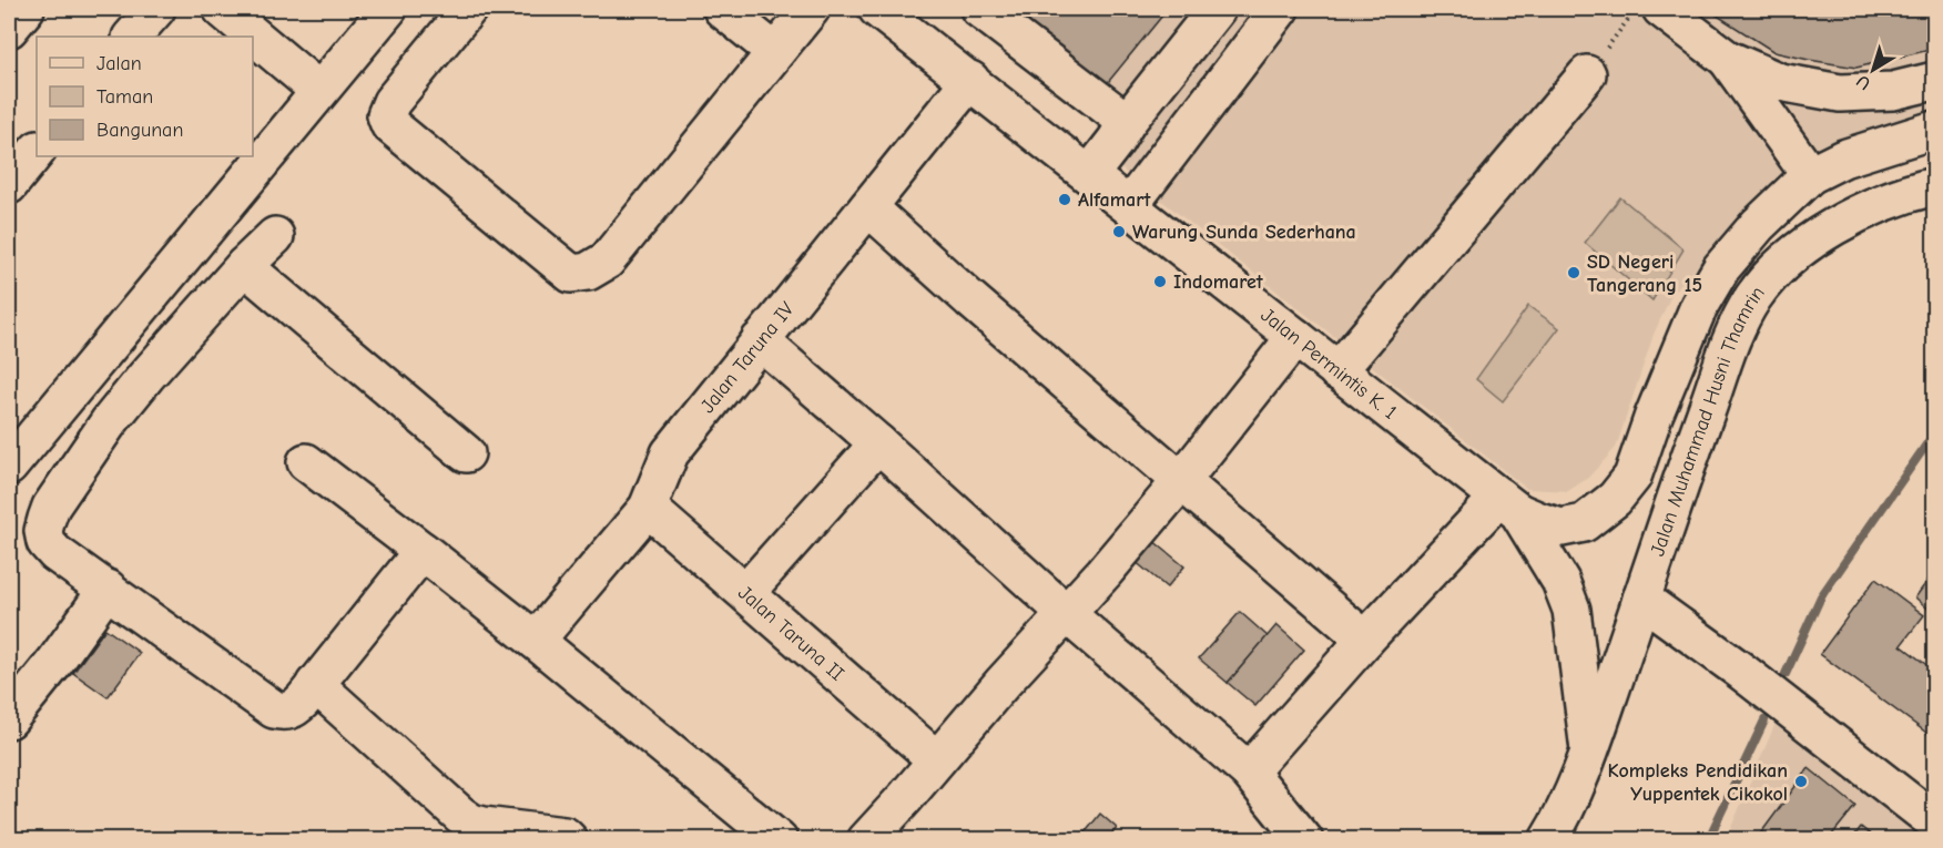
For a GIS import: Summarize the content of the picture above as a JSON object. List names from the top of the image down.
{
  "streets": {
    "street": [
      "Jalan Taruna IV",
      "Jalan Permintis K. 1",
      "Jalan Muhammad Husni Thamrin",
      "Jalan Taruna II"
    ]
  },
  "crossings": [
    ["Jalan Taruna IV", "Jalan Permintis K. 1"],
    ["Jalan Taruna IV", "Jalan Taruna II"],
    ["Jalan Permintis K. 1", "Jalan Muhammad Husni Thamrin"]
  ],
  "places": [
    "Alfamart",
    "Warung Sunda Sederhana",
    "SD Negeri Tangerang 15",
    "Indomaret",
    "Kompleks Pendidikan Yuppentek Cikokol"
  ],
  "legend": ["Jalan", "Taman", "Bangunan"],
  "north": "bottom left"
}
